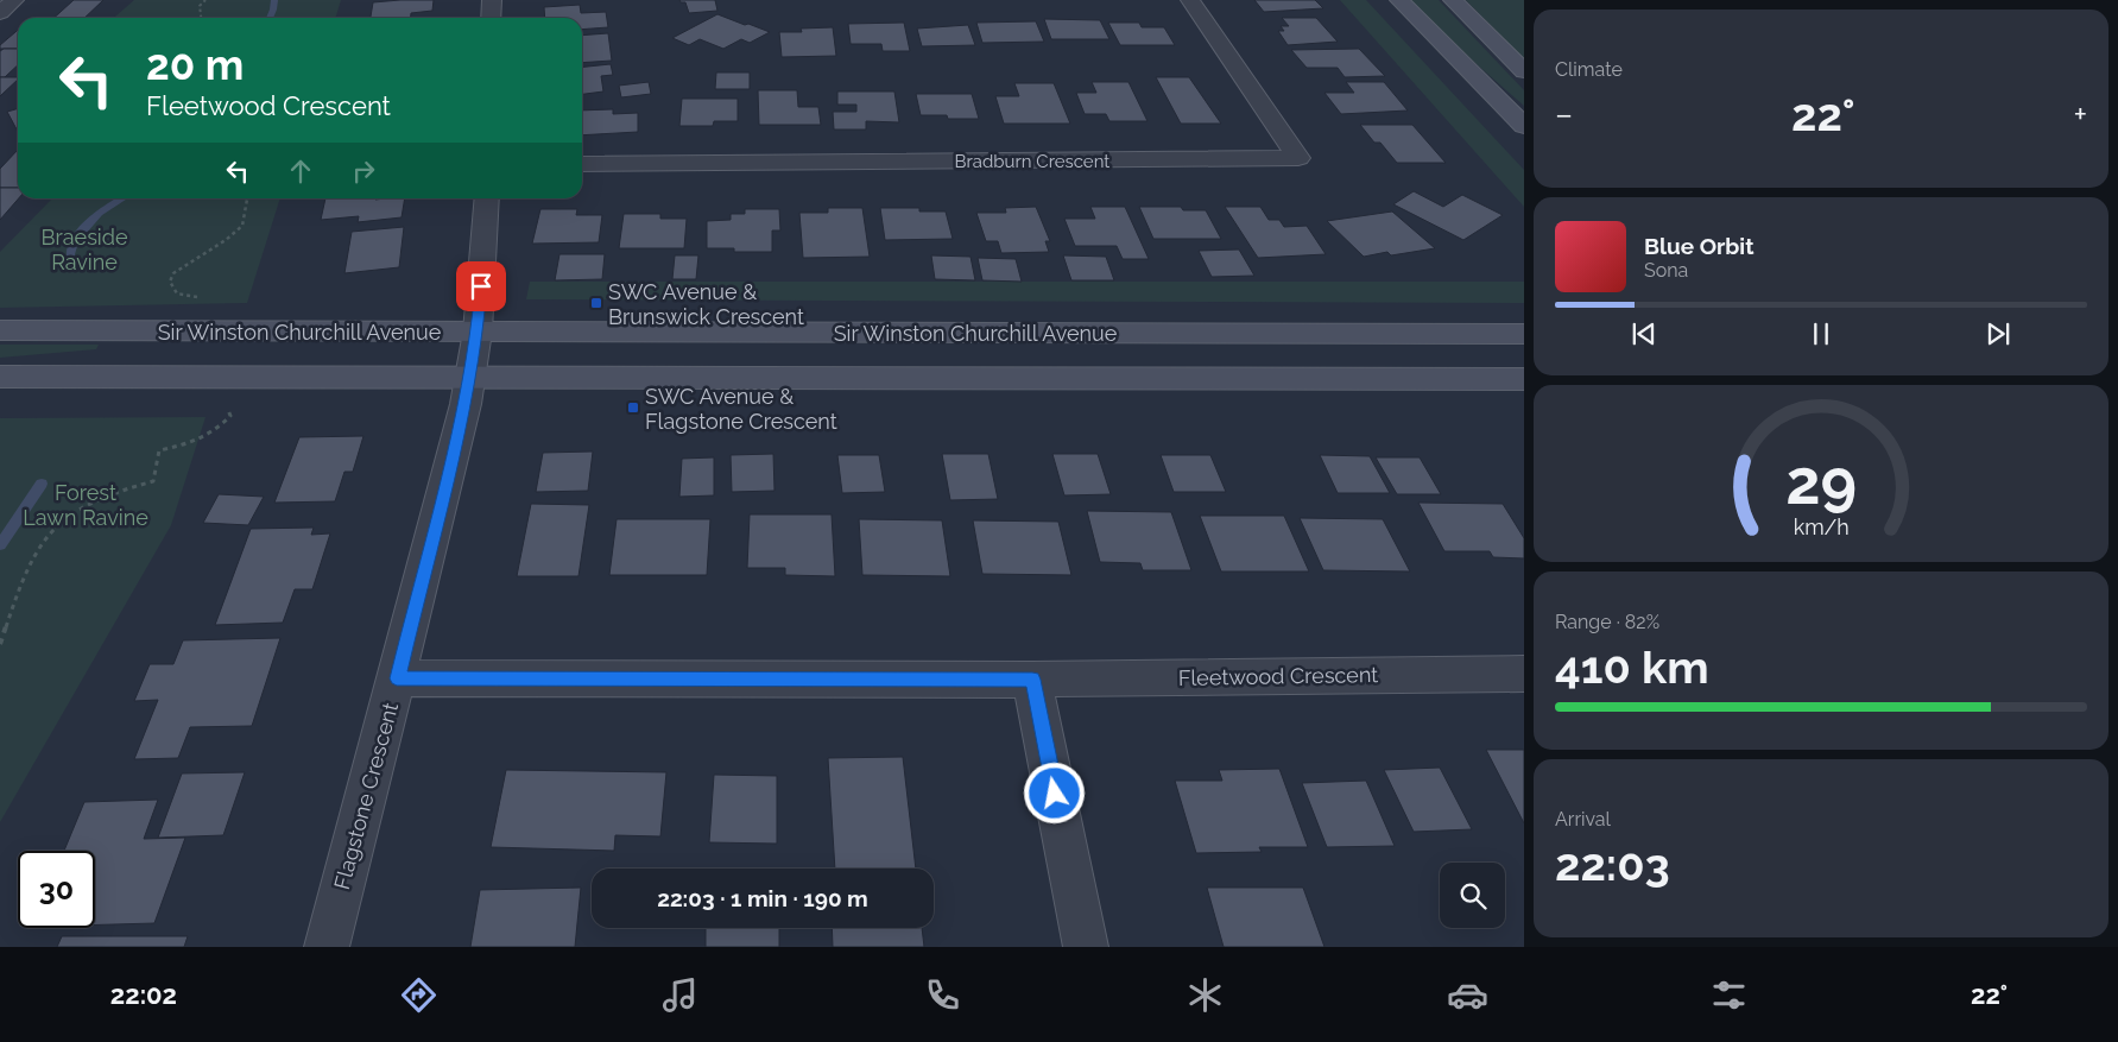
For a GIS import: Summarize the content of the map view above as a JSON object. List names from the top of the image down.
{
  "streets": {
    "main road": ["Sir Winston Churchill Avenue"],
    "street": ["Bradburn Crescent", "Fleetwood Crescent", "Flagstone Crescent"]
  },
  "crossings": [
    ["Sir Winston Churchill Avenue", "Flagstone Crescent"],
    ["Fleetwood Crescent", "Flagstone Crescent"]
  ],
  "parks": ["Braeside Ravine", "Forest Lawn Ravine"],
  "places": {
    "transit": ["SWC Avenue & Brunswick Crescent", "SWC Avenue & Flagstone Crescent"]
  },
  "page": {
    "tile": [
      "Climate",
      ["Range · 82%", "410 km"],
      ["Arrival", "22:03"]
    ],
    "turn": ["20 m", "Fleetwood Crescent"],
    "heat": ["−", "22°", "+"],
    "song": ["Blue Orbit", "Sona"],
    "limit": "30",
    "trip": "22:03 · 1 min · 190 m",
    "tabs": ["22:02", "22°"],
    "gauge": ["29", "km/h"]
  }
}
